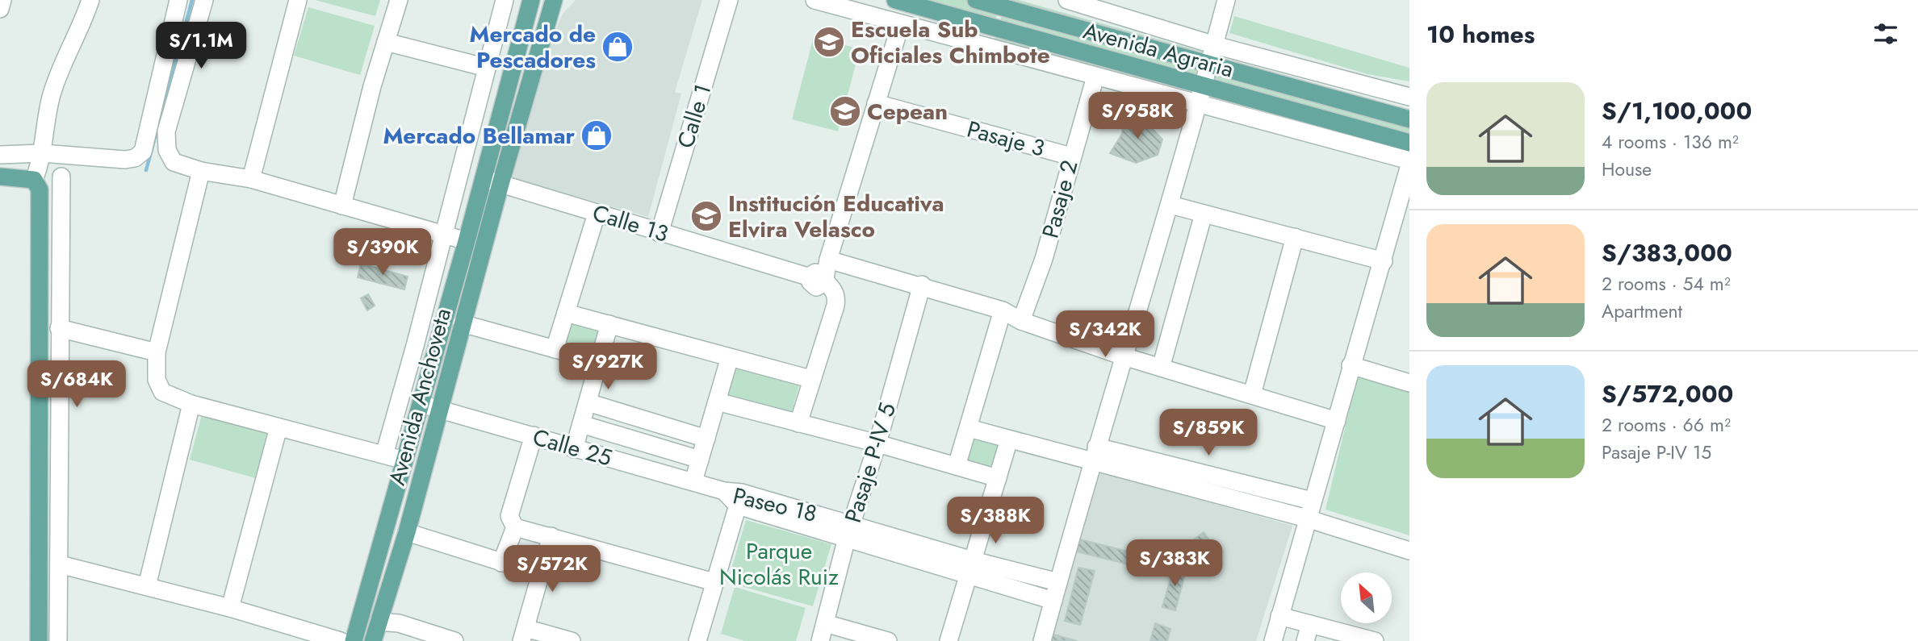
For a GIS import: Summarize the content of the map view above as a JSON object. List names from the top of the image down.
{
  "streets": {
    "main road": ["Avenida Agraria", "Avenida Anchoveta"],
    "street": [
      "Calle 1",
      "Pasaje 3",
      "Pasaje 2",
      "Calle 13",
      "Calle 25",
      "Pasaje P-IV 5",
      "Paseo 18"
    ]
  },
  "crossings": [
    ["Calle 1", "Calle 13"],
    ["Pasaje 3", "Pasaje 2"],
    ["Pasaje 2", "Calle 13"],
    ["Calle 13", "Avenida Anchoveta"],
    ["Calle 13", "Pasaje P-IV 5"],
    ["Avenida Anchoveta", "Calle 25"],
    ["Calle 25", "Paseo 18"],
    ["Pasaje P-IV 5", "Paseo 18"]
  ],
  "parks": ["Parque Nicolás Ruiz"],
  "places": {
    "school or university": ["Escuela Sub Oficiales Chimbote", "Cepean", "Institución Educativa Elvira Velasco"],
    "shop": ["Mercado de Pescadores", "Mercado Bellamar"]
  },
  "north": "top left",
  "page": {
    "heading": "10 homes",
    "price": [
      "S/1.1M",
      "S/958K",
      "S/390K",
      "S/342K",
      "S/927K",
      "S/684K",
      "S/859K",
      "S/388K",
      "S/383K",
      "S/572K"
    ],
    "list": [
      {
        "name": "S/1,100,000",
        "note": "4 rooms · 136 m² · House"
      },
      {
        "name": "S/383,000",
        "note": "2 rooms · 54 m² · Apartment"
      },
      {
        "name": "S/572,000",
        "note": "2 rooms · 66 m² · Pasaje P-IV 15"
      }
    ]
  }
}
